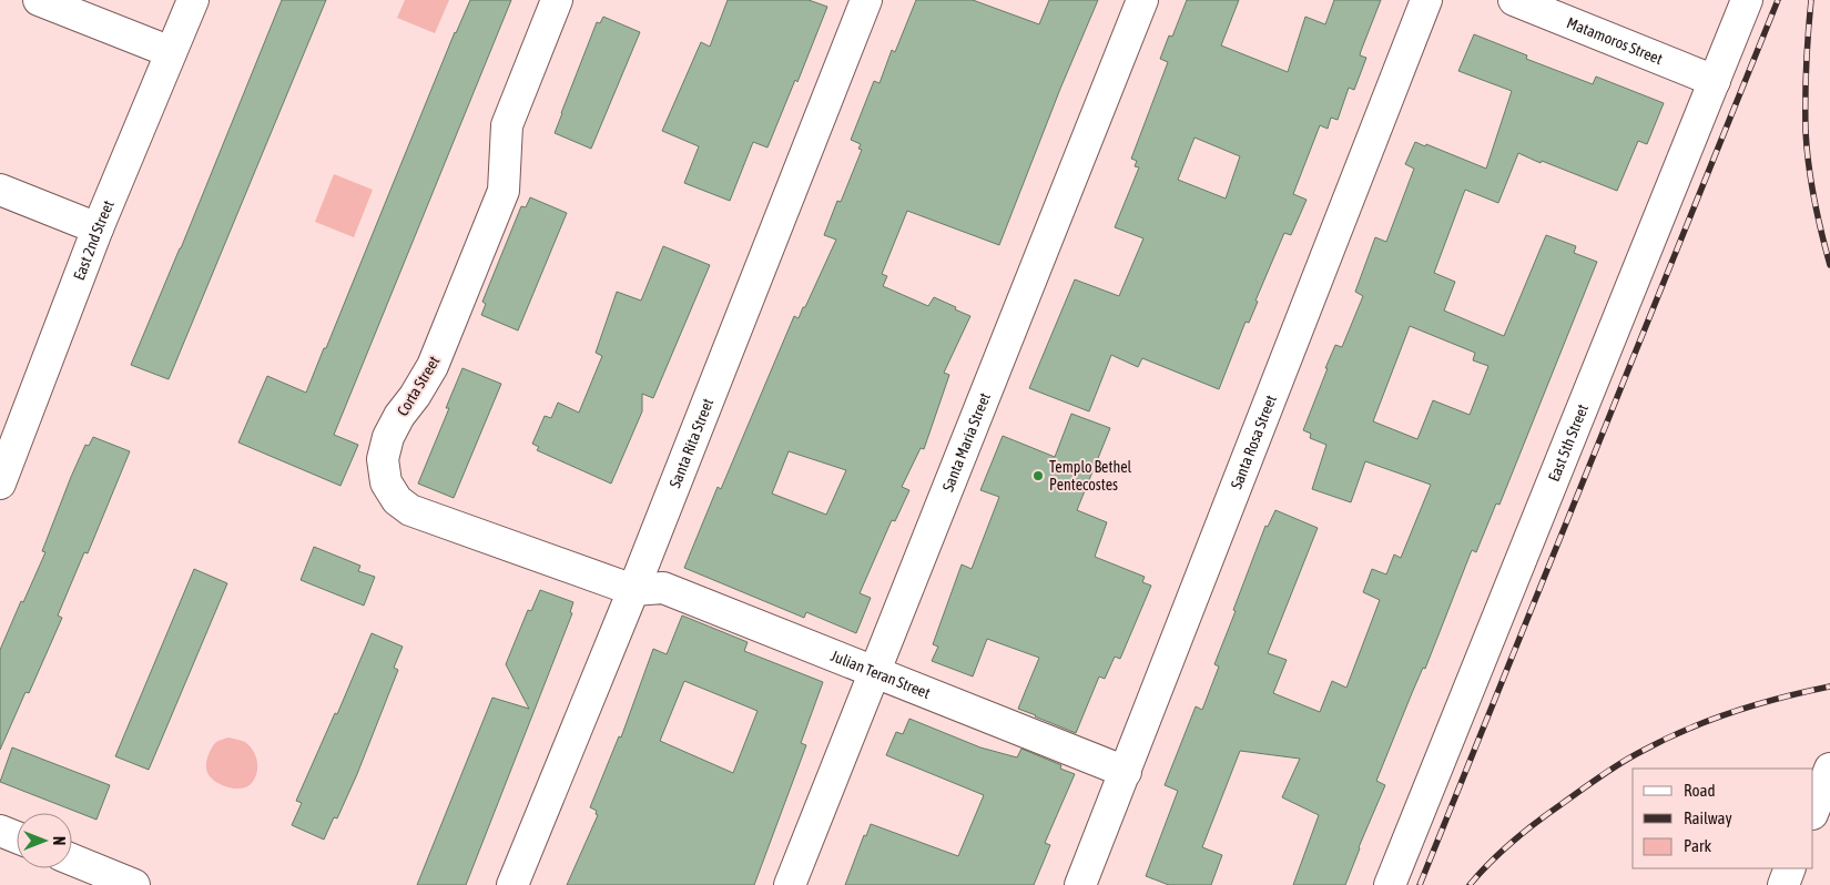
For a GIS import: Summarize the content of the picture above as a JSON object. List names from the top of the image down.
{
  "streets": {
    "street": [
      "Matamoros Street",
      "East 2nd Street",
      "Corta Street",
      "Santa Maria Street",
      "Santa Rosa Street",
      "East 5th Street",
      "Santa Rita Street",
      "Julian Teran Street"
    ]
  },
  "crossings": [
    ["Matamoros Street", "East 5th Street"],
    ["Corta Street", "Santa Rita Street"],
    ["Corta Street", "Julian Teran Street"],
    ["Santa Maria Street", "Julian Teran Street"],
    ["Santa Rosa Street", "Julian Teran Street"],
    ["Santa Rita Street", "Julian Teran Street"]
  ],
  "places": ["Templo Bethel Pentecostes"],
  "legend": ["Road", "Railway", "Park"],
  "north": "right"
}
